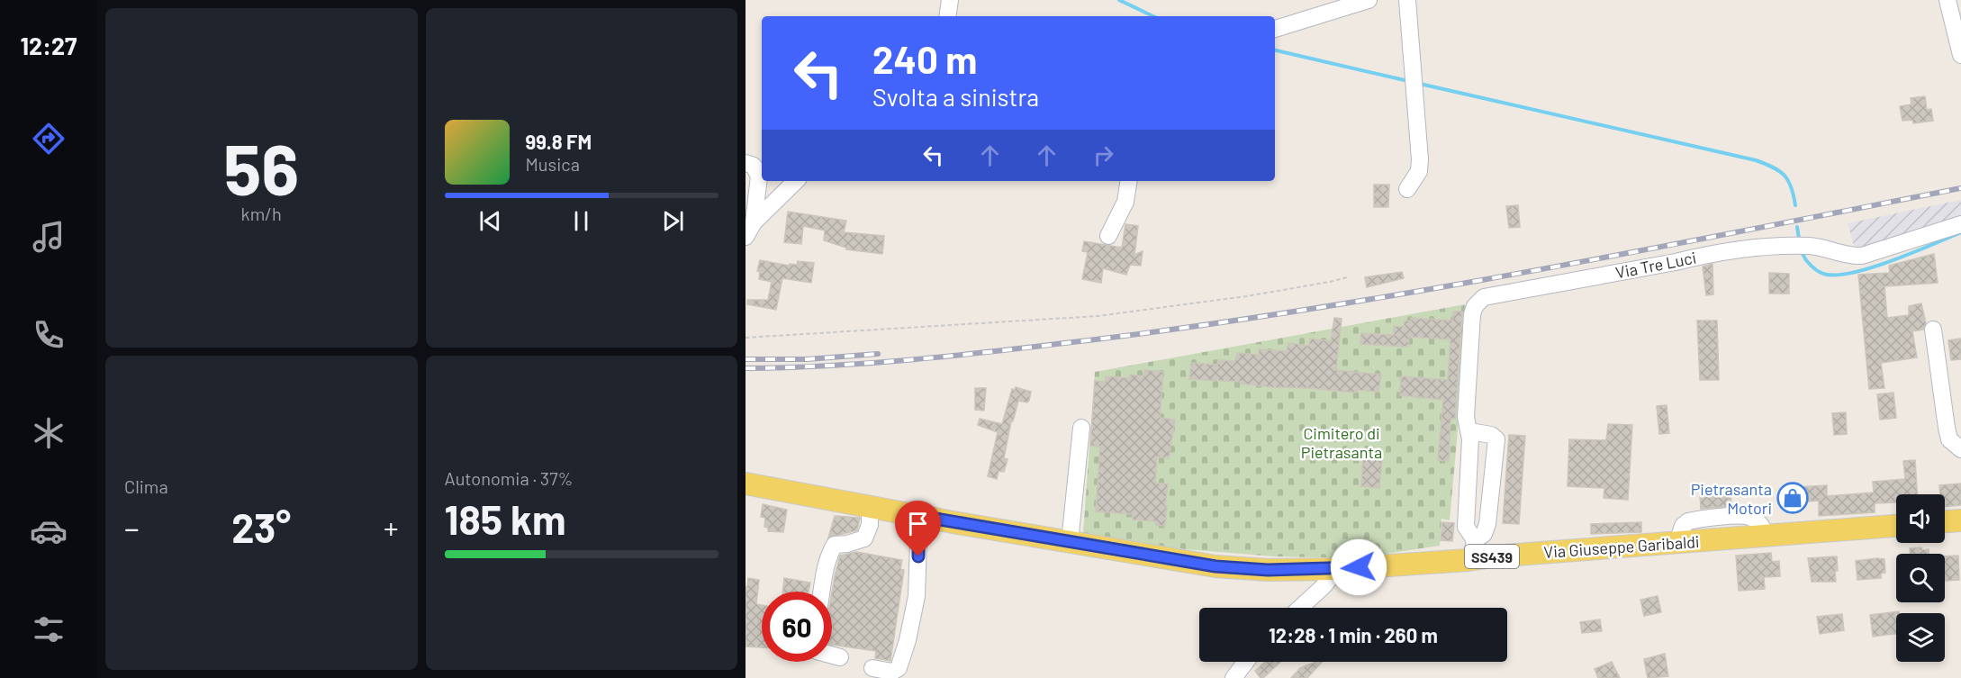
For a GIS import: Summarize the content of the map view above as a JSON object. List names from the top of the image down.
{
  "streets": {
    "main road": ["Via Giuseppe Garibaldi", "SS439"],
    "street": ["Via Tre Luci"]
  },
  "crossings": [
    ["Via Tre Luci", "Via Giuseppe Garibaldi"],
    ["Via Giuseppe Garibaldi", "SS439"]
  ],
  "parks": ["Cimitero di Pietrasanta"],
  "places": {
    "shop": ["Pietrasanta Motori"]
  },
  "page": {
    "tabs": "12:27",
    "tile": [
      ["56", "km/h"],
      "Clima",
      ["Autonomia · 37%", "185 km"]
    ],
    "turn": ["240 m", "Svolta a sinistra"],
    "song": ["99.8 FM", "Musica"],
    "heat": ["−", "23°", "+"],
    "limit": "60",
    "trip": "12:28 · 1 min · 260 m"
  }
}
